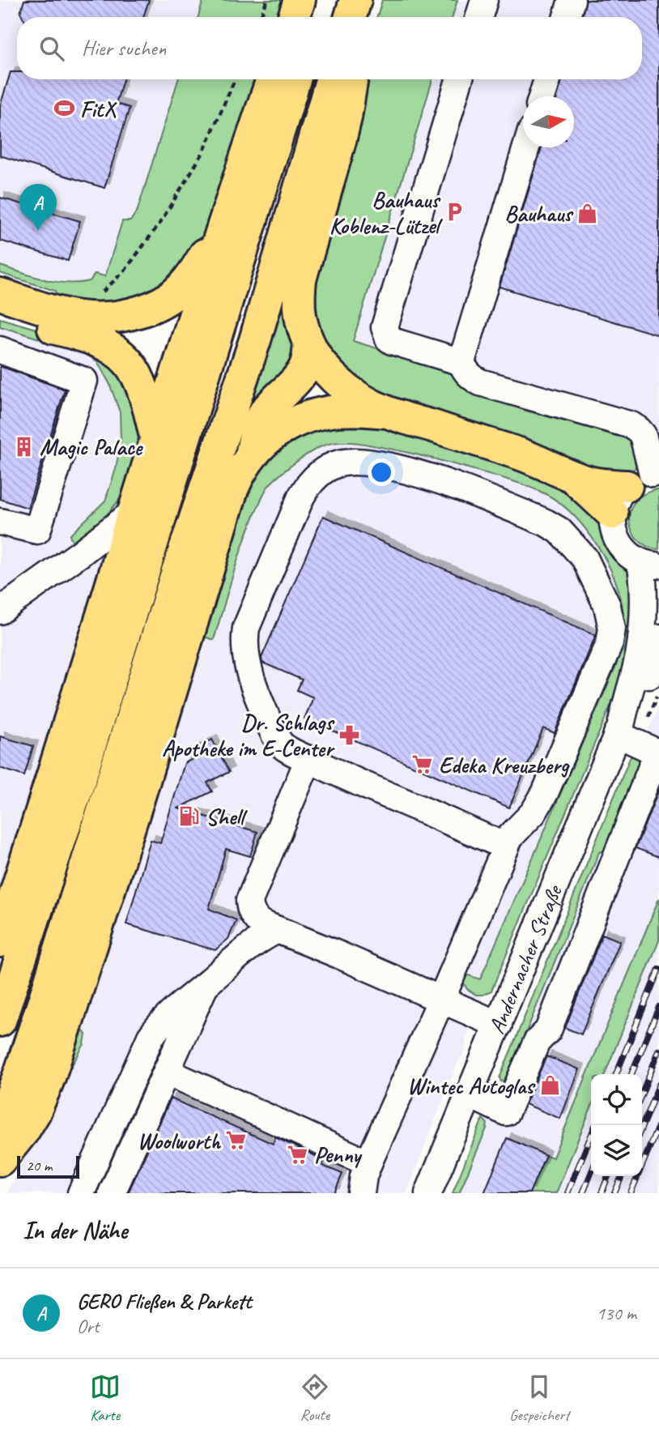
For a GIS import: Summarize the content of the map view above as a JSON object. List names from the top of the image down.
{
  "streets": {
    "street": ["Andernacher Straße"]
  },
  "places": {
    "sports": ["FitX"],
    "parking": ["Bauhaus Koblenz-Lützel"],
    "shop": ["Bauhaus", "Wintec Autoglas"],
    "building": ["Magic Palace"],
    "pharmacy": ["Dr. Schlags Apotheke im E-Center"],
    "supermarket": ["Edeka Kreuzberg", "Woolworth", "Penny"],
    "fuel station": ["Shell"]
  },
  "scale_bar": "20 m",
  "north": "right",
  "page": {
    "search": "Hier suchen",
    "pins": "A",
    "scale": "20 m",
    "heading": "In der Nähe",
    "list": [
      {
        "mark": "A",
        "name": "GERO Fließen & Parkett",
        "note": "Ort",
        "value": "130 m"
      }
    ],
    "nav": ["Karte", "Route", "Gespeichert"]
  }
}
